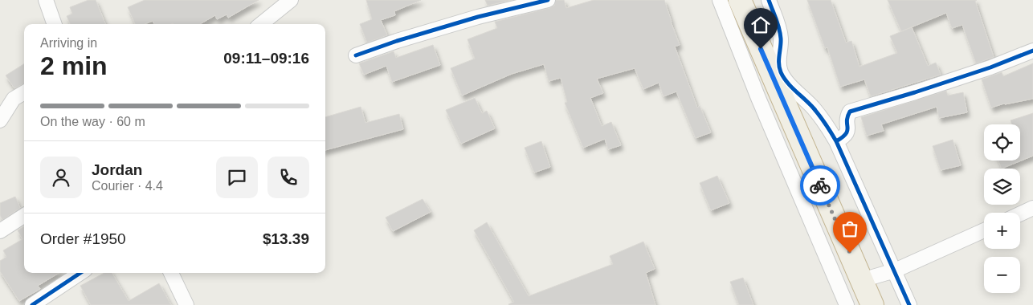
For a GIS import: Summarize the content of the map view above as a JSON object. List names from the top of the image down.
{
  "page": {
    "heading": ["2 min", "Arriving in", "09:11–09:16"],
    "panel": [
      "Jordan",
      "Courier · 4.4",
      "Order #1950",
      "$13.39"
    ],
    "bar": "On the way · 60 m",
    "map_buttons": ["+", "−"]
  }
}
